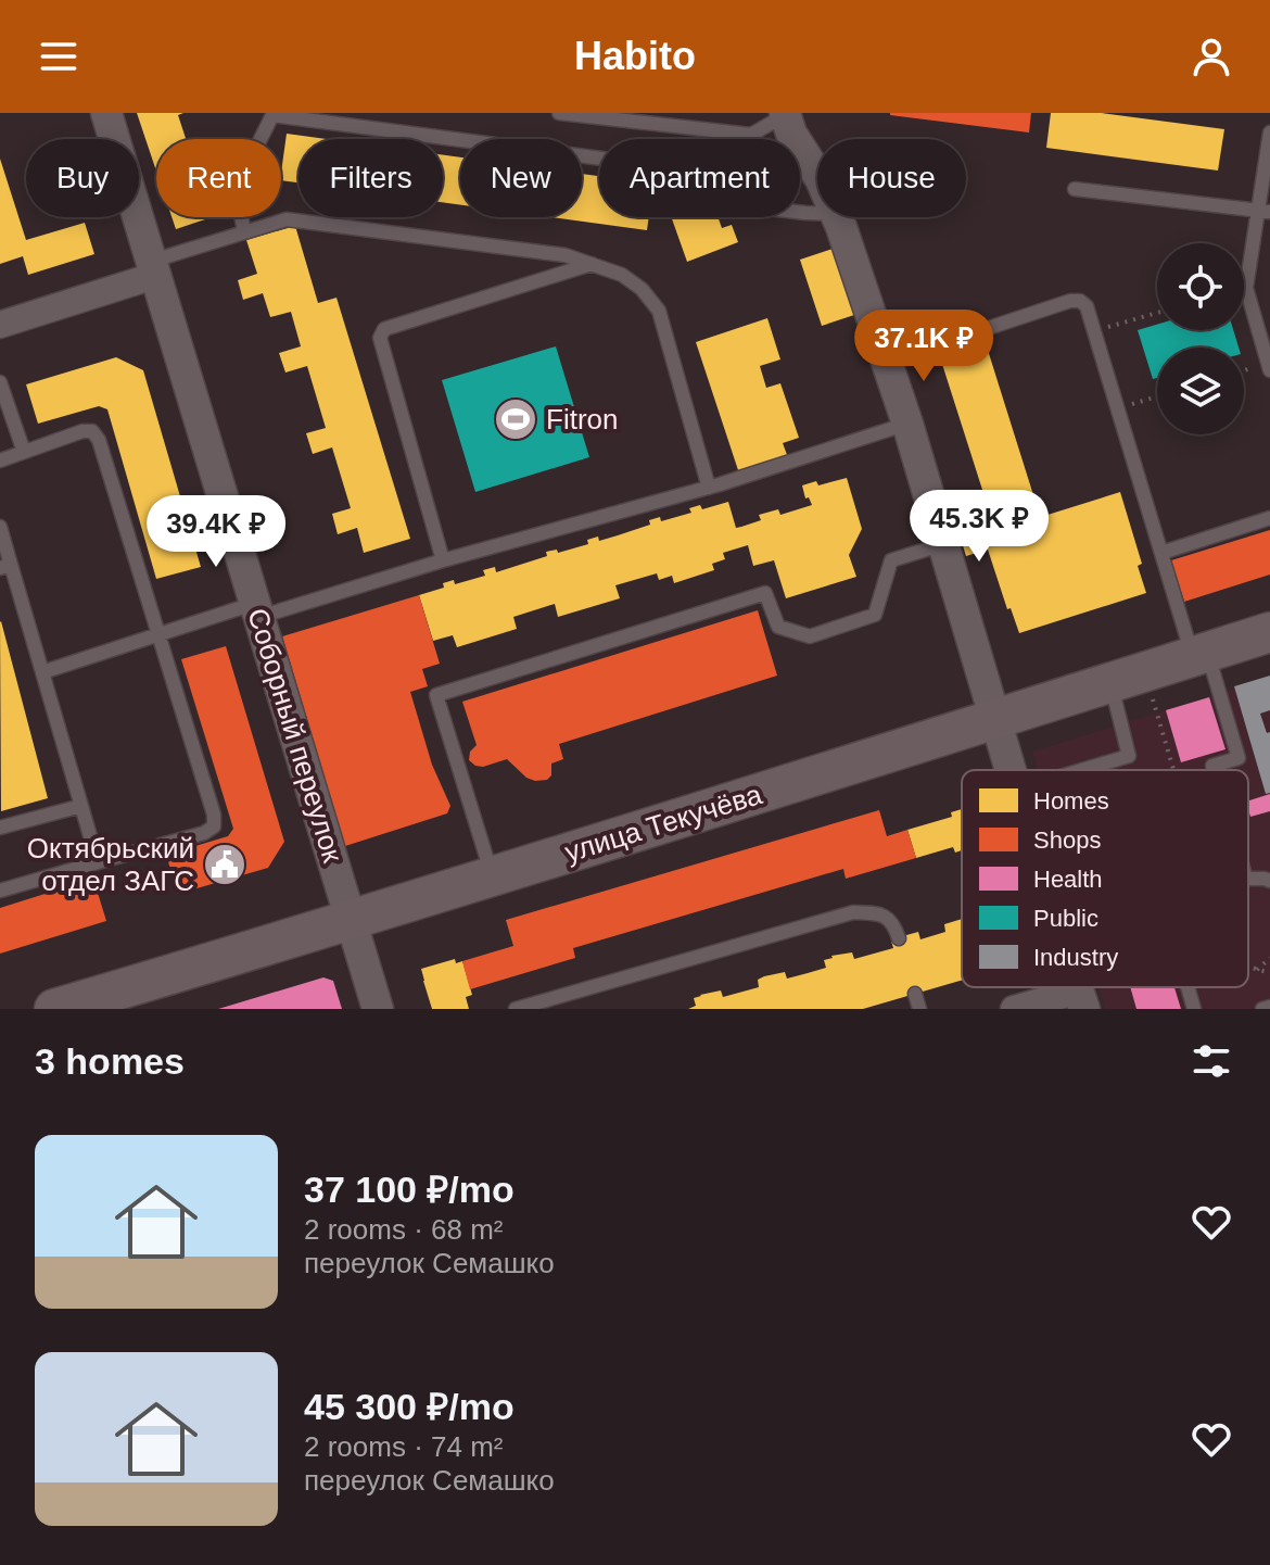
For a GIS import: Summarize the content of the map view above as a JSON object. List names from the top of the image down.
{
  "streets": {
    "main road": ["улица Текучёва"],
    "street": ["Соборный переулок"]
  },
  "crossings": [
    ["Соборный переулок", "улица Текучёва"]
  ],
  "places": {
    "sports": ["Fitron"],
    "public building": ["Октябрьский отдел ЗАГС"]
  },
  "legend": [
    "Homes",
    "Shops",
    "Health",
    "Public",
    "Industry"
  ],
  "page": {
    "header": "Habito",
    "chip": [
      "Buy",
      "Rent",
      "Filters",
      "New",
      "Apartment",
      "House"
    ],
    "price": ["37.1K ₽", "45.3K ₽", "39.4K ₽"],
    "heading": "3 homes",
    "list": [
      {
        "name": "37 100 ₽/mo",
        "note": "2 rooms · 68 m² · переулок Семашко"
      },
      {
        "name": "45 300 ₽/mo",
        "note": "2 rooms · 74 m² · переулок Семашко"
      }
    ]
  }
}
